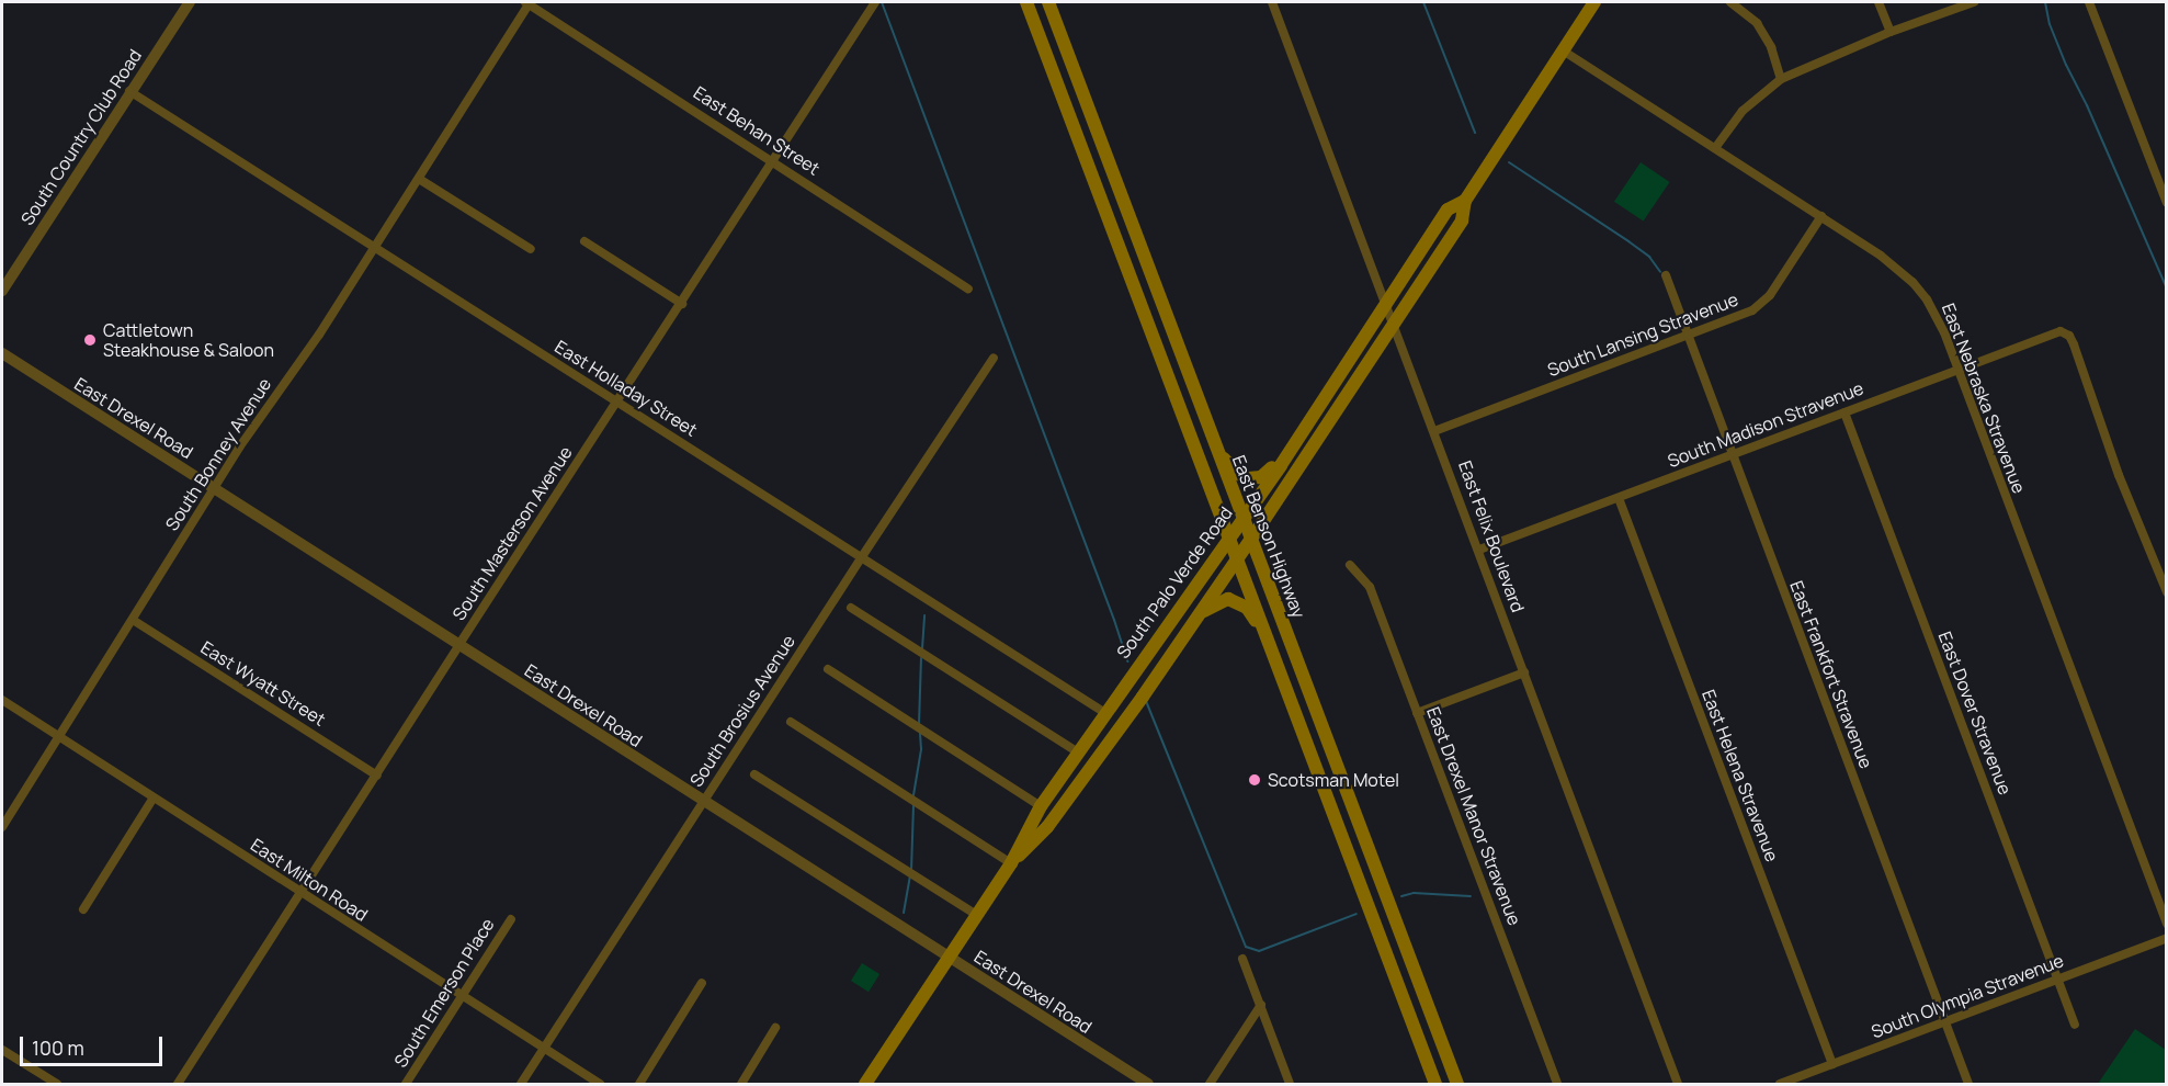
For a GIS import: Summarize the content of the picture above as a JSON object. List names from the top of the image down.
{
  "streets": {
    "main road": ["East Benson Highway", "South Palo Verde Road"],
    "street": [
      "East Behan Street",
      "South Country Club Road",
      "South Lansing Stravenue",
      "East Holladay Street",
      "East Nebraska Stravenue",
      "East Drexel Road",
      "South Madison Stravenue",
      "South Bonney Avenue",
      "South Masterson Avenue",
      "East Felix Boulevard",
      "East Frankfort Stravenue",
      "East Wyatt Street",
      "South Brosius Avenue",
      "East Dover Stravenue",
      "East Helena Stravenue",
      "East Drexel Manor Stravenue",
      "East Milton Road",
      "South Emerson Place",
      "South Olympia Stravenue"
    ]
  },
  "crossings": [
    ["East Behan Street", "South Bonney Avenue"],
    ["East Behan Street", "South Masterson Avenue"],
    ["South Country Club Road", "East Holladay Street"],
    ["South Lansing Stravenue", "East Nebraska Stravenue"],
    ["South Lansing Stravenue", "East Felix Boulevard"],
    ["South Lansing Stravenue", "East Frankfort Stravenue"],
    ["East Holladay Street", "South Bonney Avenue"],
    ["East Holladay Street", "South Masterson Avenue"],
    ["East Holladay Street", "South Palo Verde Road"],
    ["East Holladay Street", "South Brosius Avenue"],
    ["East Nebraska Stravenue", "South Madison Stravenue"],
    ["East Nebraska Stravenue", "South Palo Verde Road"],
    ["East Drexel Road", "South Bonney Avenue"],
    ["East Drexel Road", "South Masterson Avenue"],
    ["East Drexel Road", "South Palo Verde Road"],
    ["East Drexel Road", "South Brosius Avenue"],
    ["South Madison Stravenue", "East Felix Boulevard"],
    ["South Madison Stravenue", "East Frankfort Stravenue"],
    ["South Madison Stravenue", "East Dover Stravenue"],
    ["South Madison Stravenue", "East Helena Stravenue"],
    ["South Bonney Avenue", "East Wyatt Street"],
    ["South Bonney Avenue", "East Milton Road"],
    ["South Masterson Avenue", "East Wyatt Street"],
    ["South Masterson Avenue", "East Milton Road"],
    ["East Benson Highway", "South Palo Verde Road"],
    ["East Felix Boulevard", "South Palo Verde Road"],
    ["East Frankfort Stravenue", "South Olympia Stravenue"],
    ["South Brosius Avenue", "East Milton Road"],
    ["East Dover Stravenue", "South Olympia Stravenue"],
    ["East Helena Stravenue", "South Olympia Stravenue"],
    ["East Milton Road", "South Emerson Place"]
  ],
  "places": ["Cattletown Steakhouse & Saloon", "Scotsman Motel"],
  "scale_bar": "100 m"
}
